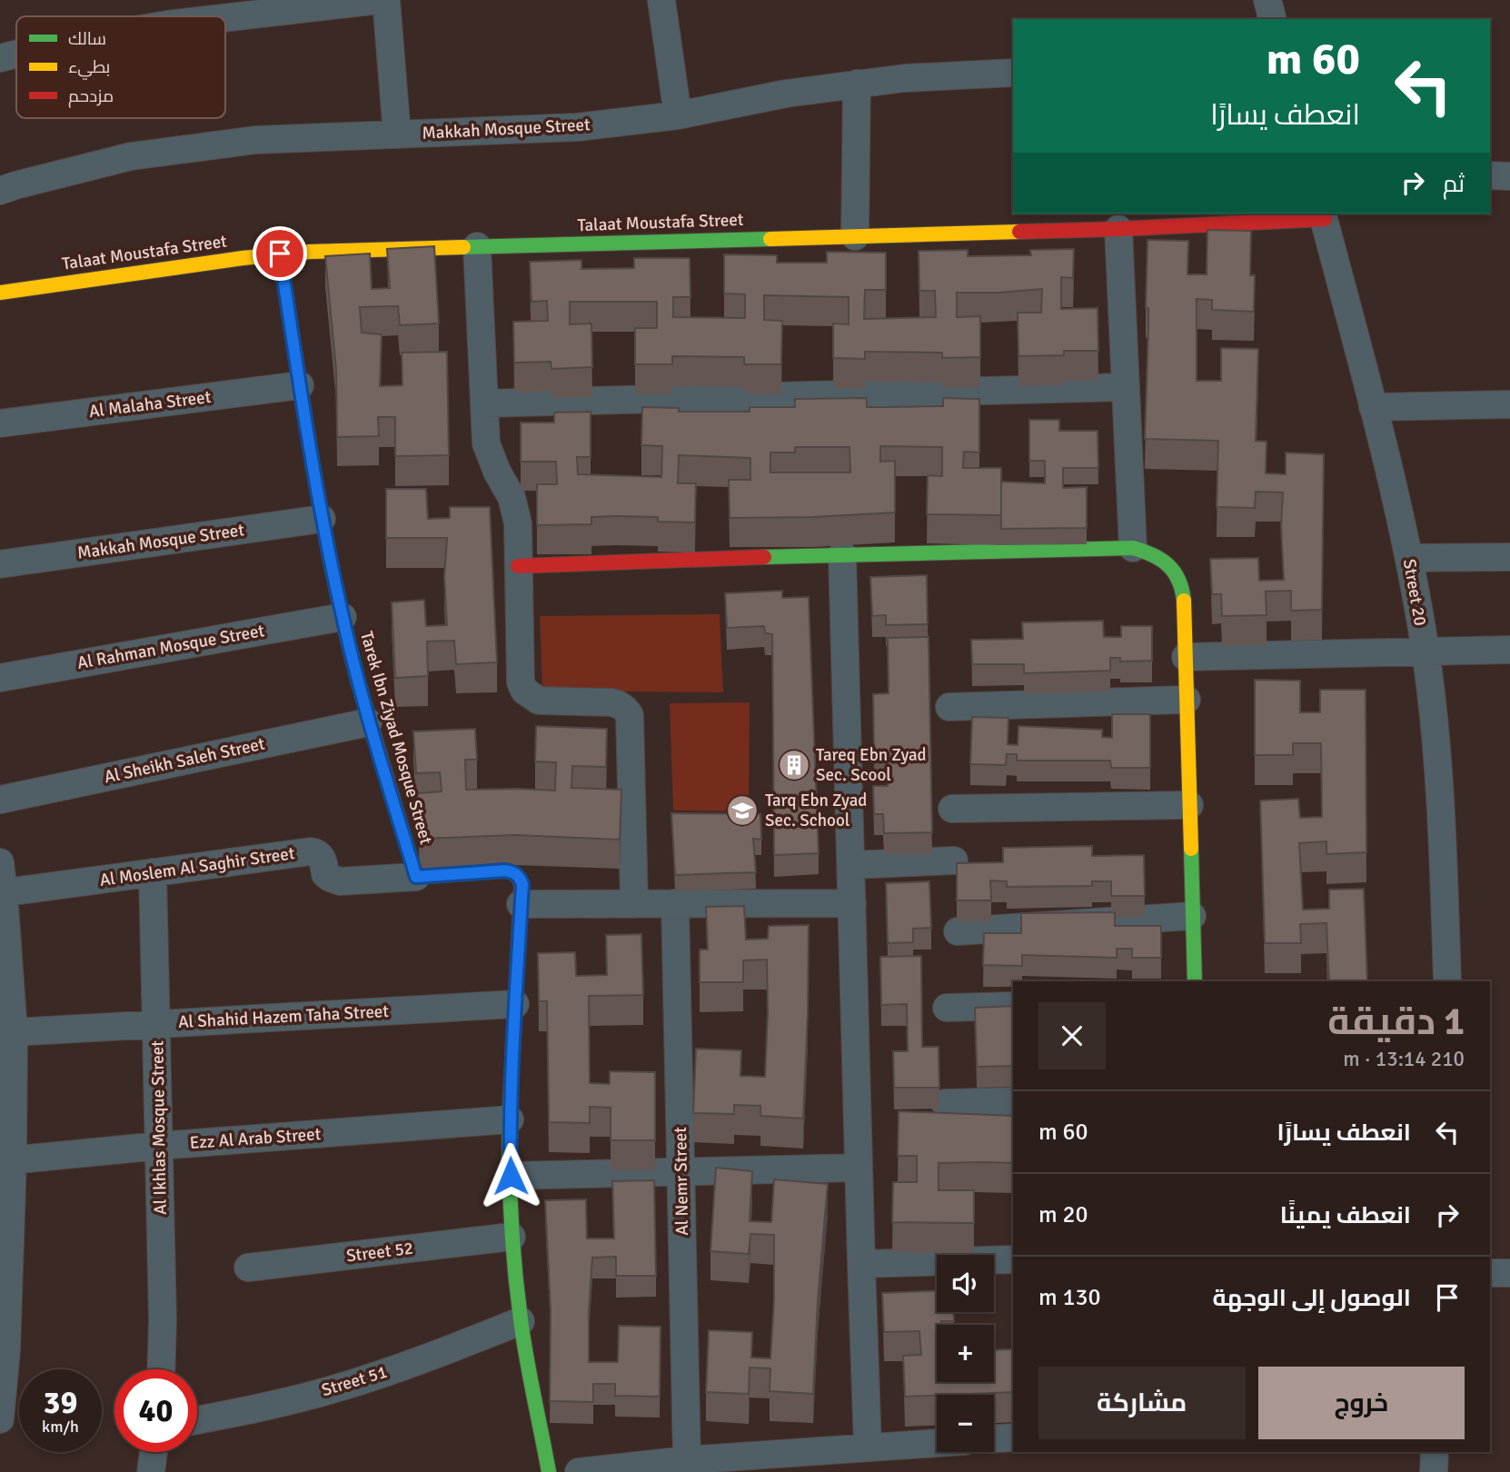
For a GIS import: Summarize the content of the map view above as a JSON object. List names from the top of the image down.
{
  "streets": {
    "street": [
      "Makkah Mosque Street",
      "Talaat Moustafa Street",
      "Al Malaha Street",
      "Street 20",
      "Al Rahman Mosque Street",
      "Tarek Ibn Ziyad Mosque Street",
      "Al Sheikh Saleh Street",
      "Al Moslem Al Saghir Street",
      "Al Shahid Hazem Taha Street",
      "Al Ikhlas Mosque Street",
      "Ezz Al Arab Street",
      "Al Nemr Street",
      "Street 52",
      "Street 51"
    ]
  },
  "crossings": [
    ["Makkah Mosque Street", "Tarek Ibn Ziyad Mosque Street"],
    ["Talaat Moustafa Street", "Street 20"],
    ["Talaat Moustafa Street", "Tarek Ibn Ziyad Mosque Street"],
    ["Al Malaha Street", "Tarek Ibn Ziyad Mosque Street"],
    ["Al Rahman Mosque Street", "Tarek Ibn Ziyad Mosque Street"],
    ["Tarek Ibn Ziyad Mosque Street", "Al Sheikh Saleh Street"],
    ["Tarek Ibn Ziyad Mosque Street", "Al Moslem Al Saghir Street"],
    ["Al Moslem Al Saghir Street", "Al Ikhlas Mosque Street"],
    ["Al Shahid Hazem Taha Street", "Al Ikhlas Mosque Street"],
    ["Al Ikhlas Mosque Street", "Ezz Al Arab Street"]
  ],
  "places": {
    "building": ["Tareq Ebn Zyad Sec. Scool"],
    "school or university": ["Tarq Ebn Zyad Sec. School"]
  },
  "legend": ["سالك", "بطيء", "مزدحم"],
  "page": {
    "turn": ["60 m", "انعطف يسارًا"],
    "then": "ثم",
    "heading": ["1 دقيقة", "210 m · 13:14"],
    "list": [
      {
        "name": "انعطف يسارًا",
        "value": "60 m"
      },
      {
        "name": "انعطف يمينًا",
        "value": "20 m"
      },
      {
        "name": "الوصول إلى الوجهة",
        "value": "130 m"
      }
    ],
    "map_buttons": ["+", "−"],
    "buttons": ["خروج", "مشاركة"],
    "speed": "39 km/h",
    "limit": "40"
  }
}
